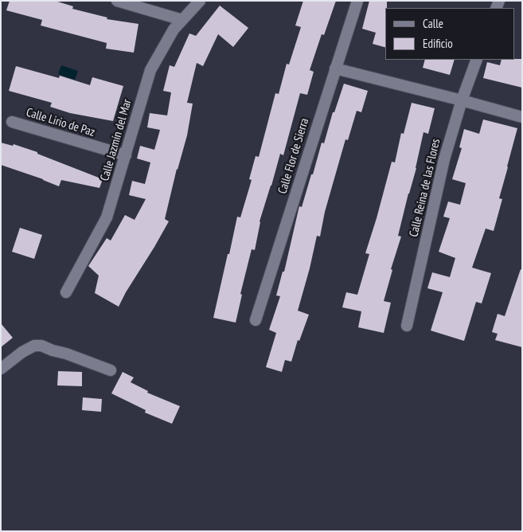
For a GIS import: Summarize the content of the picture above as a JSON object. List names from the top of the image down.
{
  "streets": {
    "street": [
      "Calle Lirio de Paz",
      "Calle Jazmín del Mar",
      "Calle Flor de Sierra",
      "Calle Reina de las Flores"
    ]
  },
  "crossings": [
    ["Calle Lirio de Paz", "Calle Jazmín del Mar"]
  ],
  "legend": ["Calle", "Edificio"]
}
